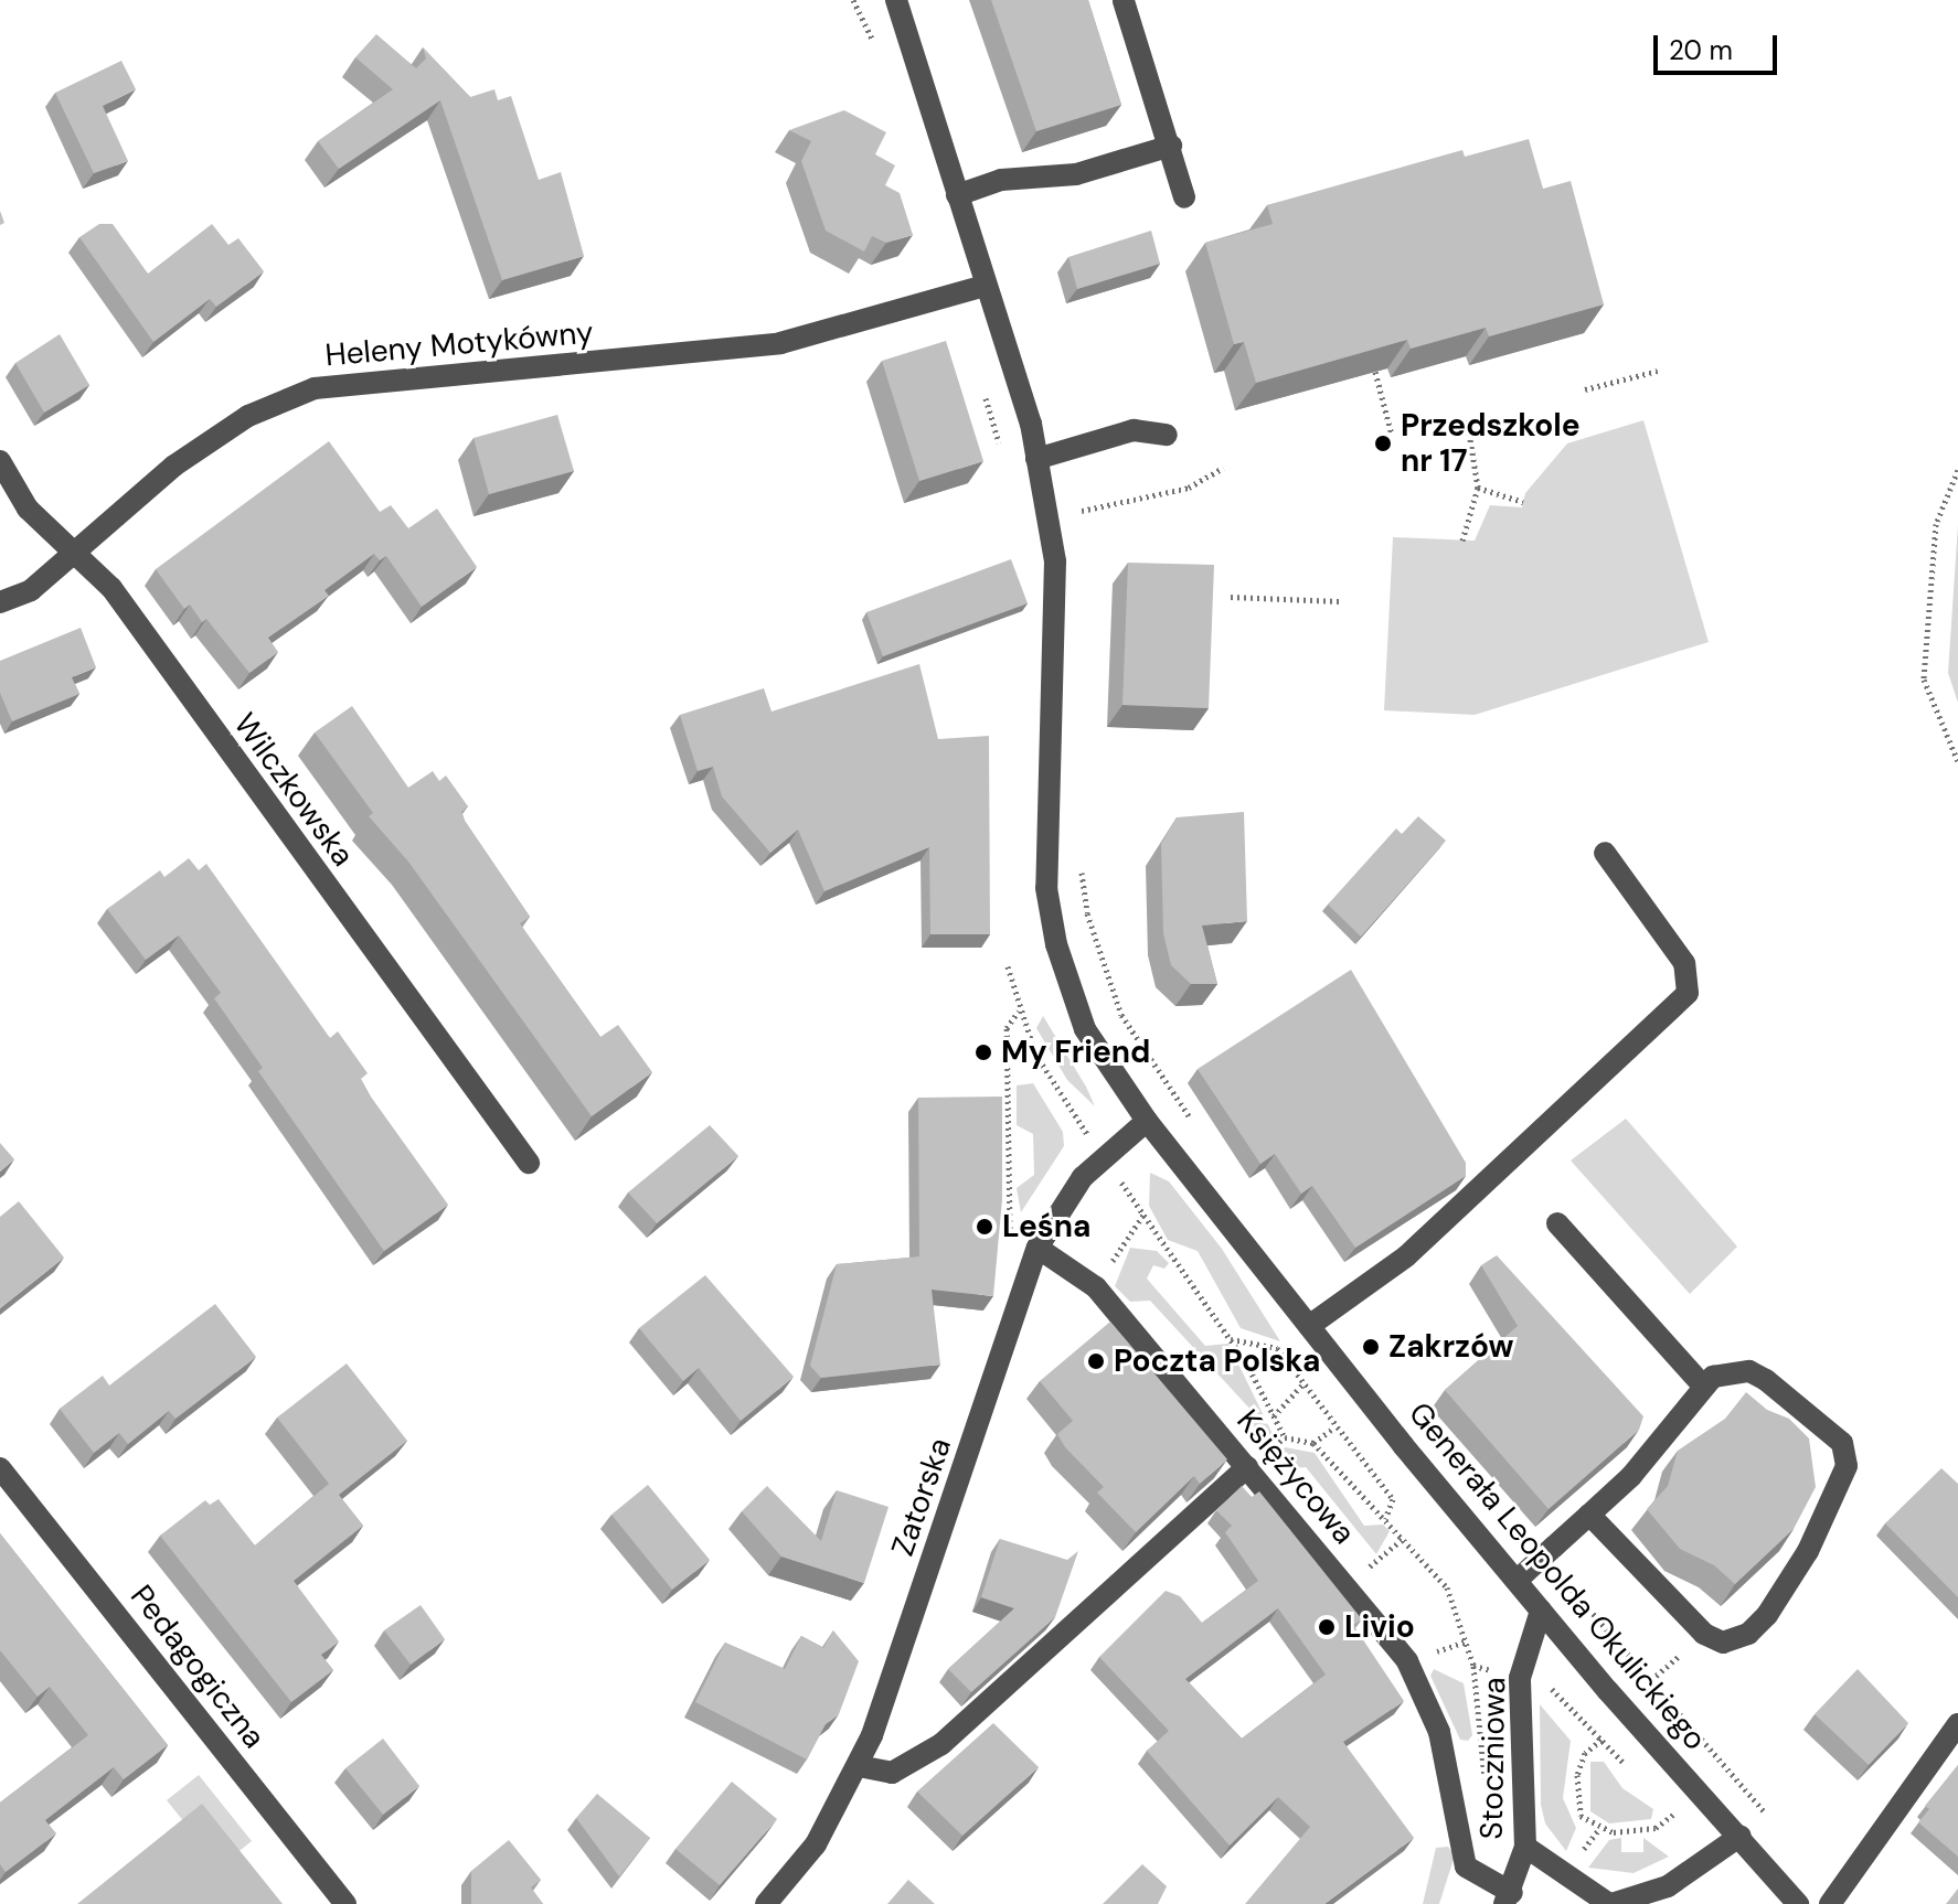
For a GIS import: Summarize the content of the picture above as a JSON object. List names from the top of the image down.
{
  "streets": {
    "street": [
      "Heleny Motykówny",
      "Wilczkowska",
      "Księżycowa",
      "Zatorska",
      "Generała Leopolda Okulickiego",
      "Pedagogiczna",
      "Stoczniowa"
    ]
  },
  "crossings": [
    ["Heleny Motykówny", "Wilczkowska"],
    ["Heleny Motykówny", "Generała Leopolda Okulickiego"],
    ["Księżycowa", "Zatorska"],
    ["Księżycowa", "Stoczniowa"],
    ["Zatorska", "Generała Leopolda Okulickiego"],
    ["Generała Leopolda Okulickiego", "Stoczniowa"]
  ],
  "places": [
    "Przedszkole nr 17",
    "My Friend",
    "Leśna",
    "Zakrzów",
    "Poczta Polska",
    "Livio"
  ],
  "scale_bar": "20 m"
}
